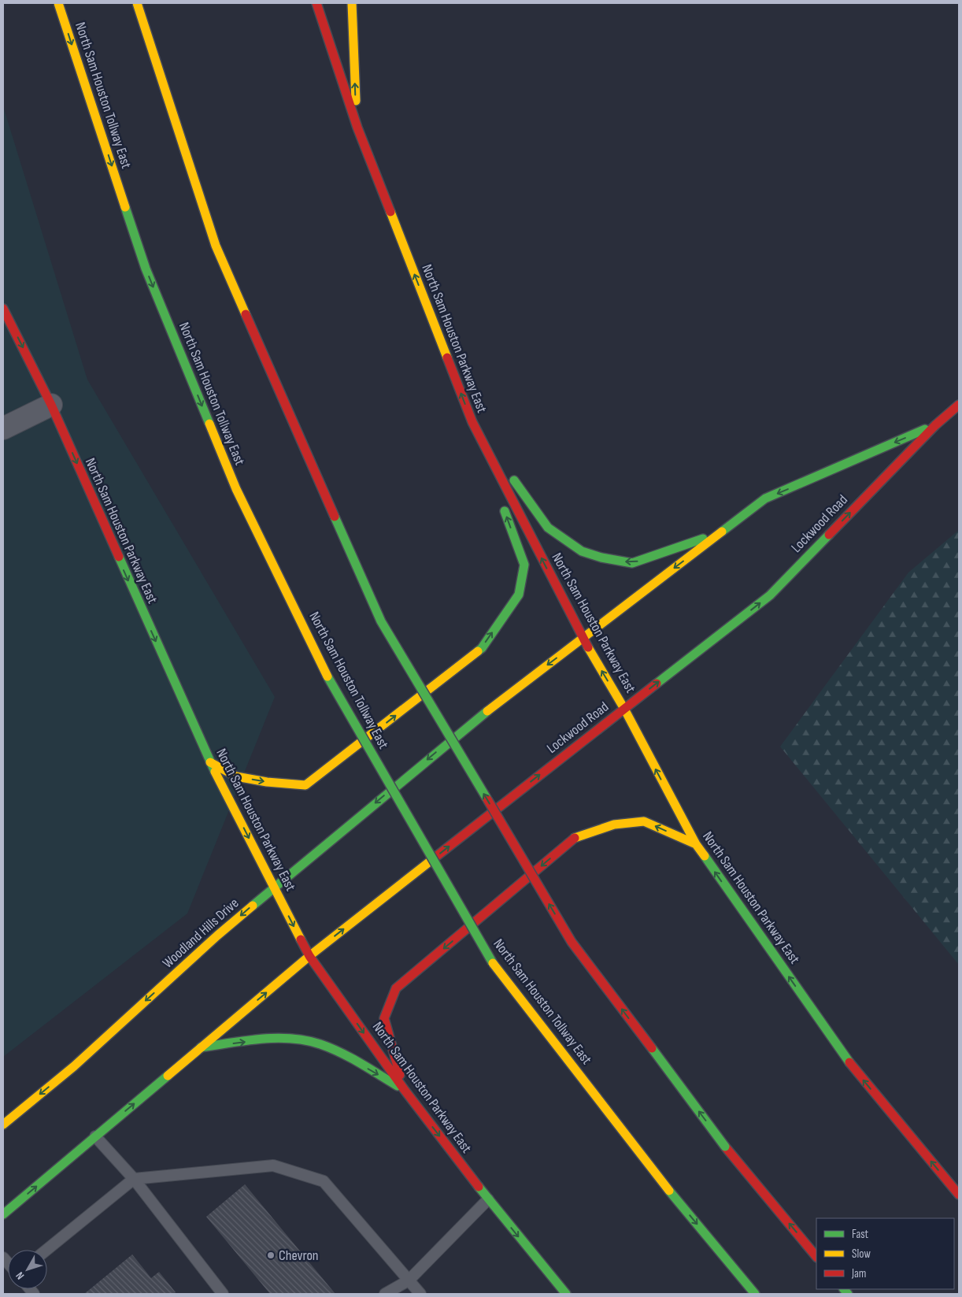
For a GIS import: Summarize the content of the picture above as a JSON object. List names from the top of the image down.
{
  "streets": {
    "main road": [
      "North Sam Houston Tollway East",
      "North Sam Houston Parkway East",
      "Lockwood Road",
      "Woodland Hills Drive"
    ]
  },
  "crossings": [
    ["North Sam Houston Parkway East", "Lockwood Road"],
    ["North Sam Houston Parkway East", "Woodland Hills Drive"],
    ["Lockwood Road", "Woodland Hills Drive"]
  ],
  "places": ["Chevron"],
  "legend": ["Fast", "Slow", "Jam"],
  "north": "bottom left"
}
